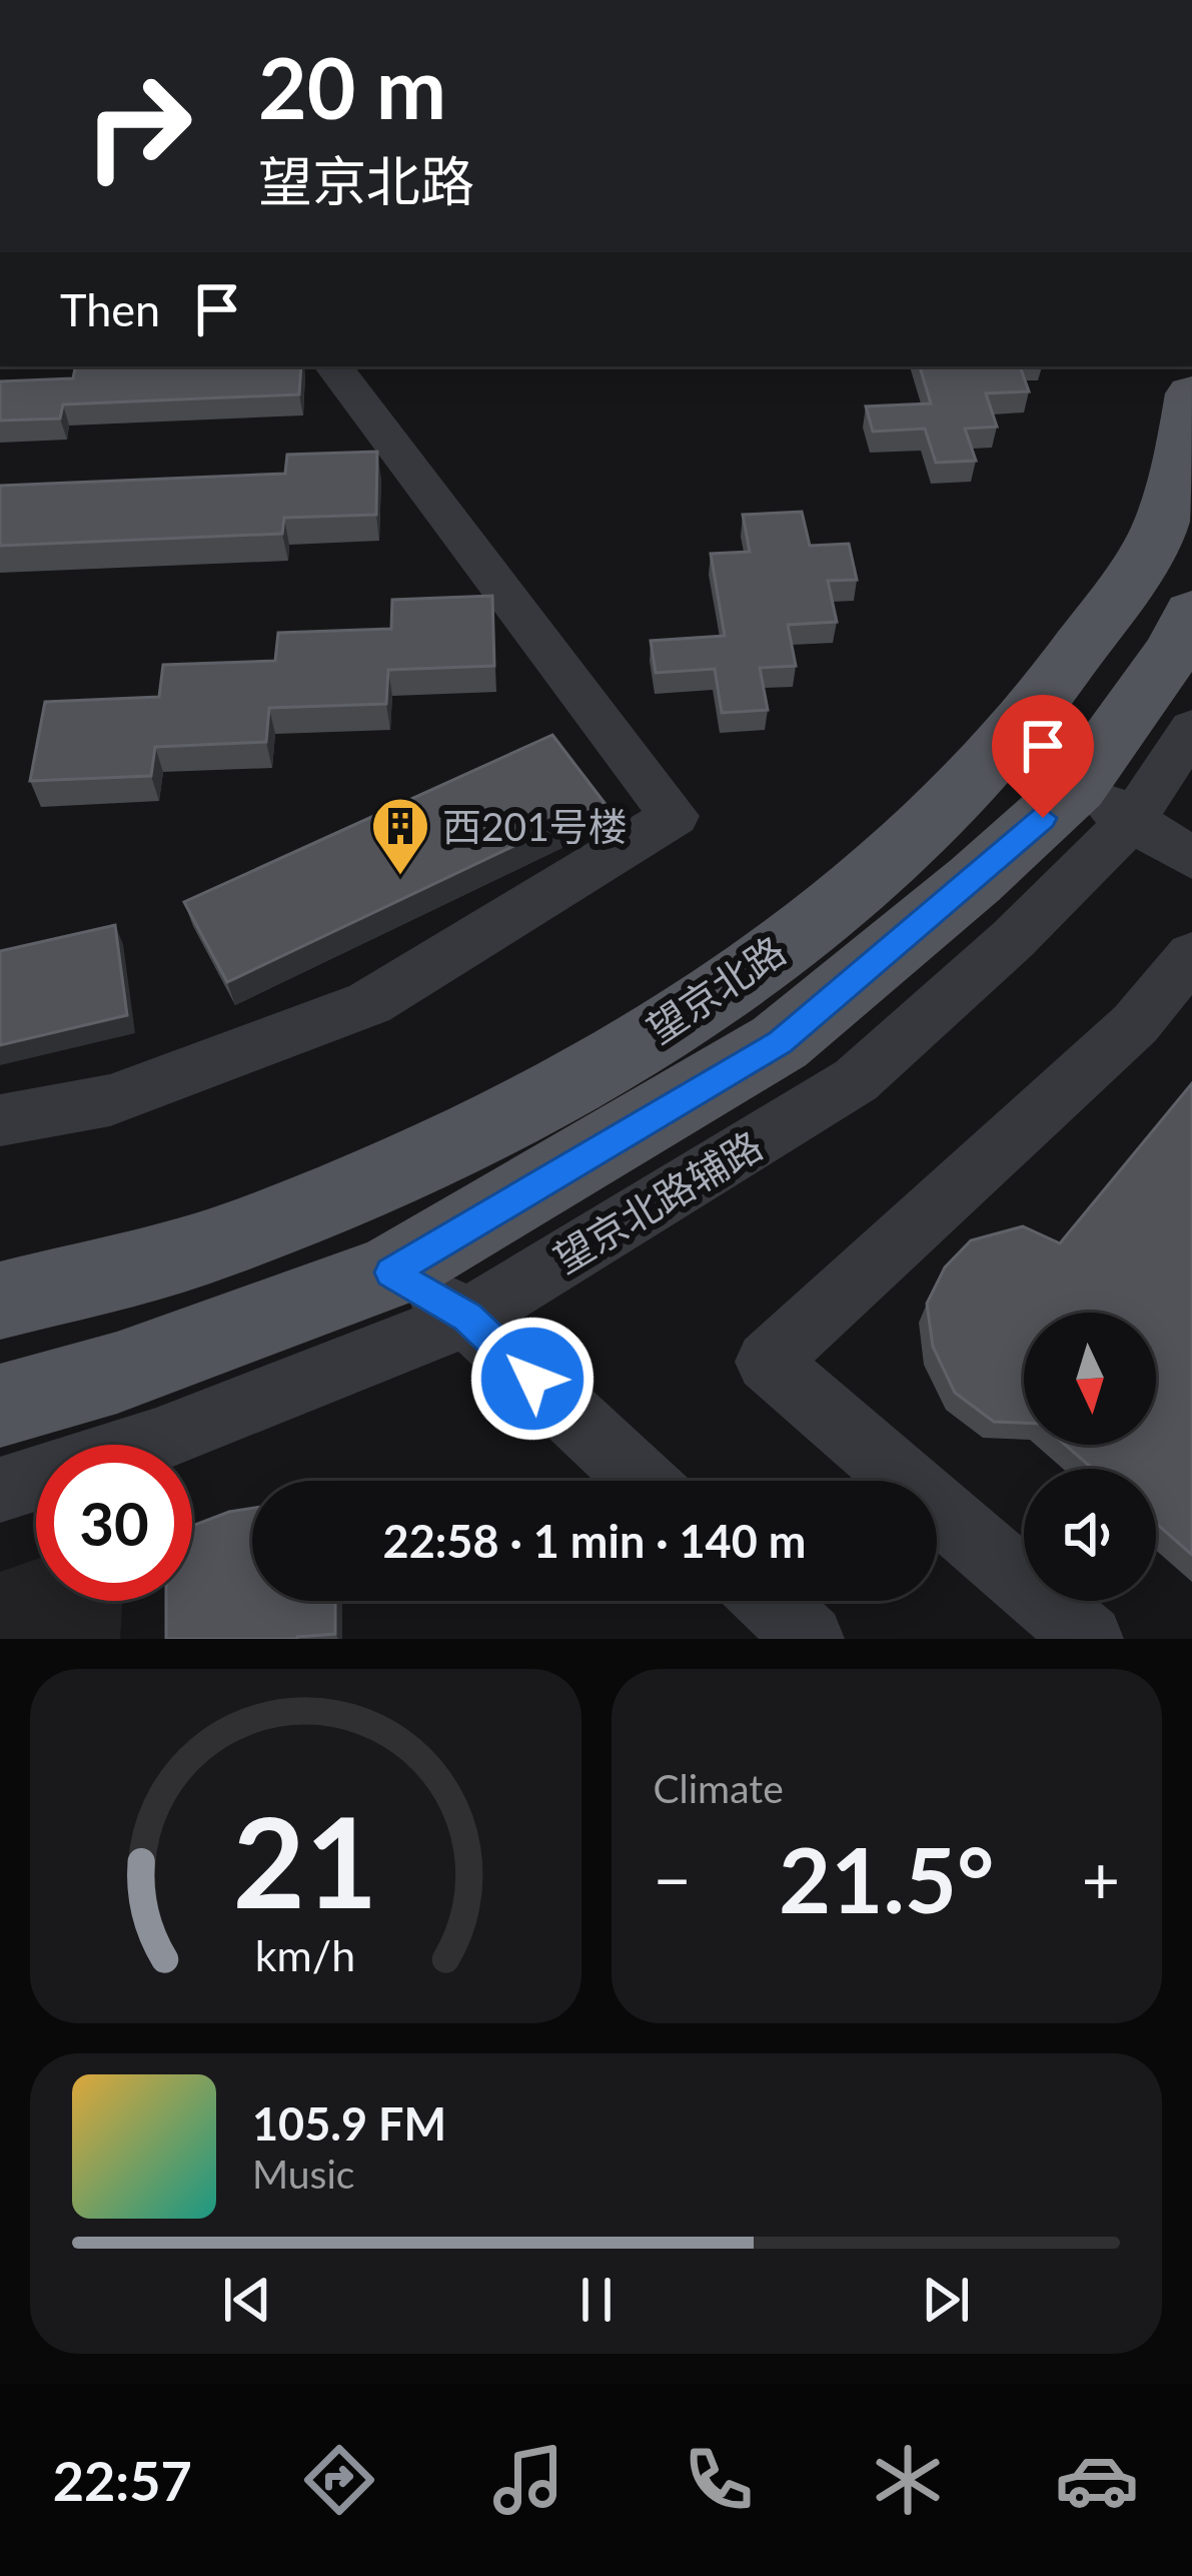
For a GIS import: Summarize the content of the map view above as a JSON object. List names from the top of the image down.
{
  "streets": {
    "main road": ["望京北路"],
    "street": ["望京北路辅路"]
  },
  "crossings": [
    ["望京北路", "望京北路辅路"]
  ],
  "places": {
    "building": ["西201号楼"]
  },
  "north": "bottom",
  "page": {
    "turn": ["20 m", "望京北路"],
    "then": "Then",
    "limit": "30",
    "trip": "22:58 · 1 min · 140 m",
    "tile": "Climate",
    "heat": ["−", "21.5°", "+"],
    "song": ["105.9 FM", "Music"],
    "tabs": "22:57",
    "gauge": ["21", "km/h"]
  }
}
